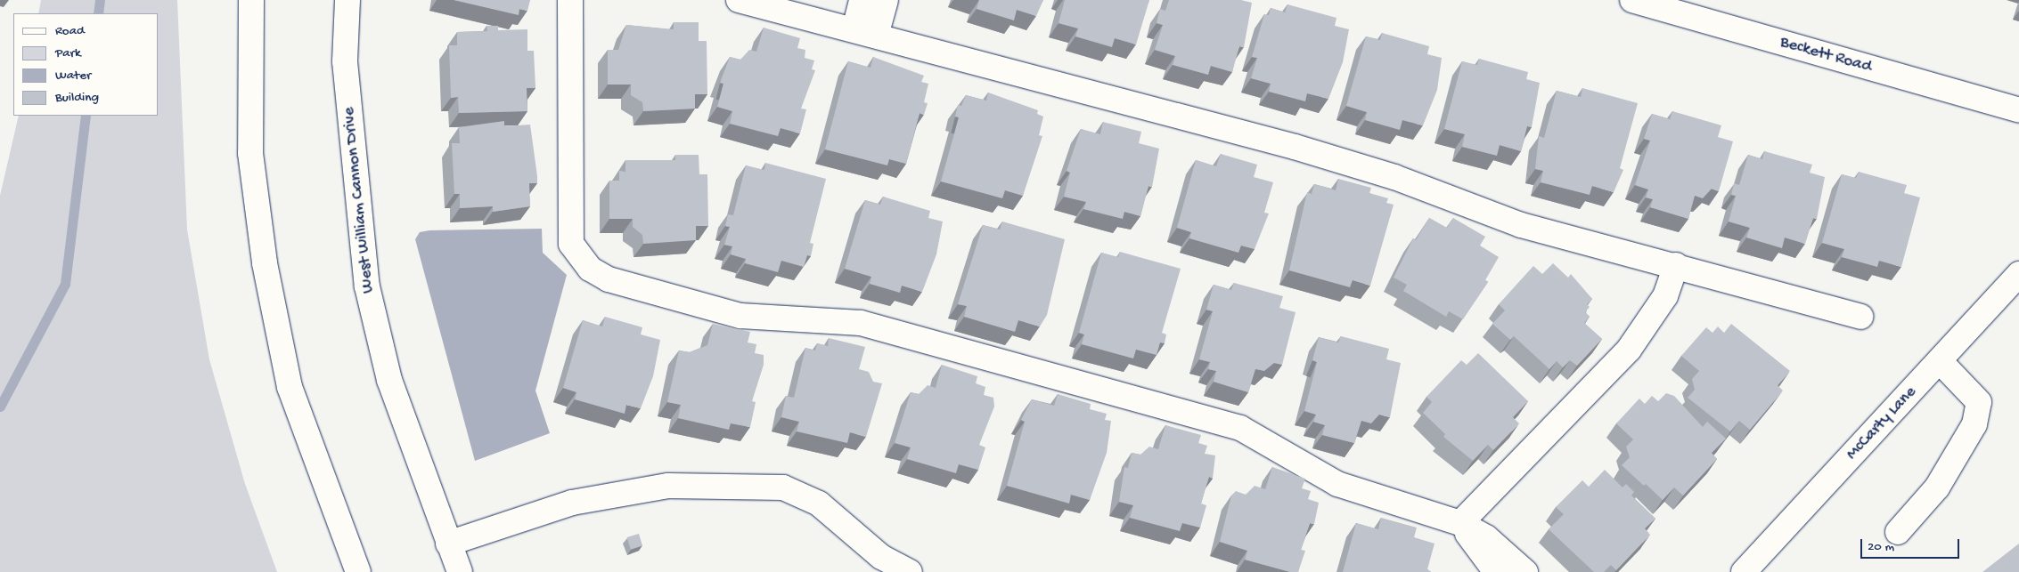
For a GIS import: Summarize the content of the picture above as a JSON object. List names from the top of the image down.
{
  "streets": {
    "street": ["Beckett Road", "West William Cannon Drive", "McCarty Lane"]
  },
  "legend": [
    "Road",
    "Park",
    "Water",
    "Building"
  ],
  "scale_bar": "20 m"
}
